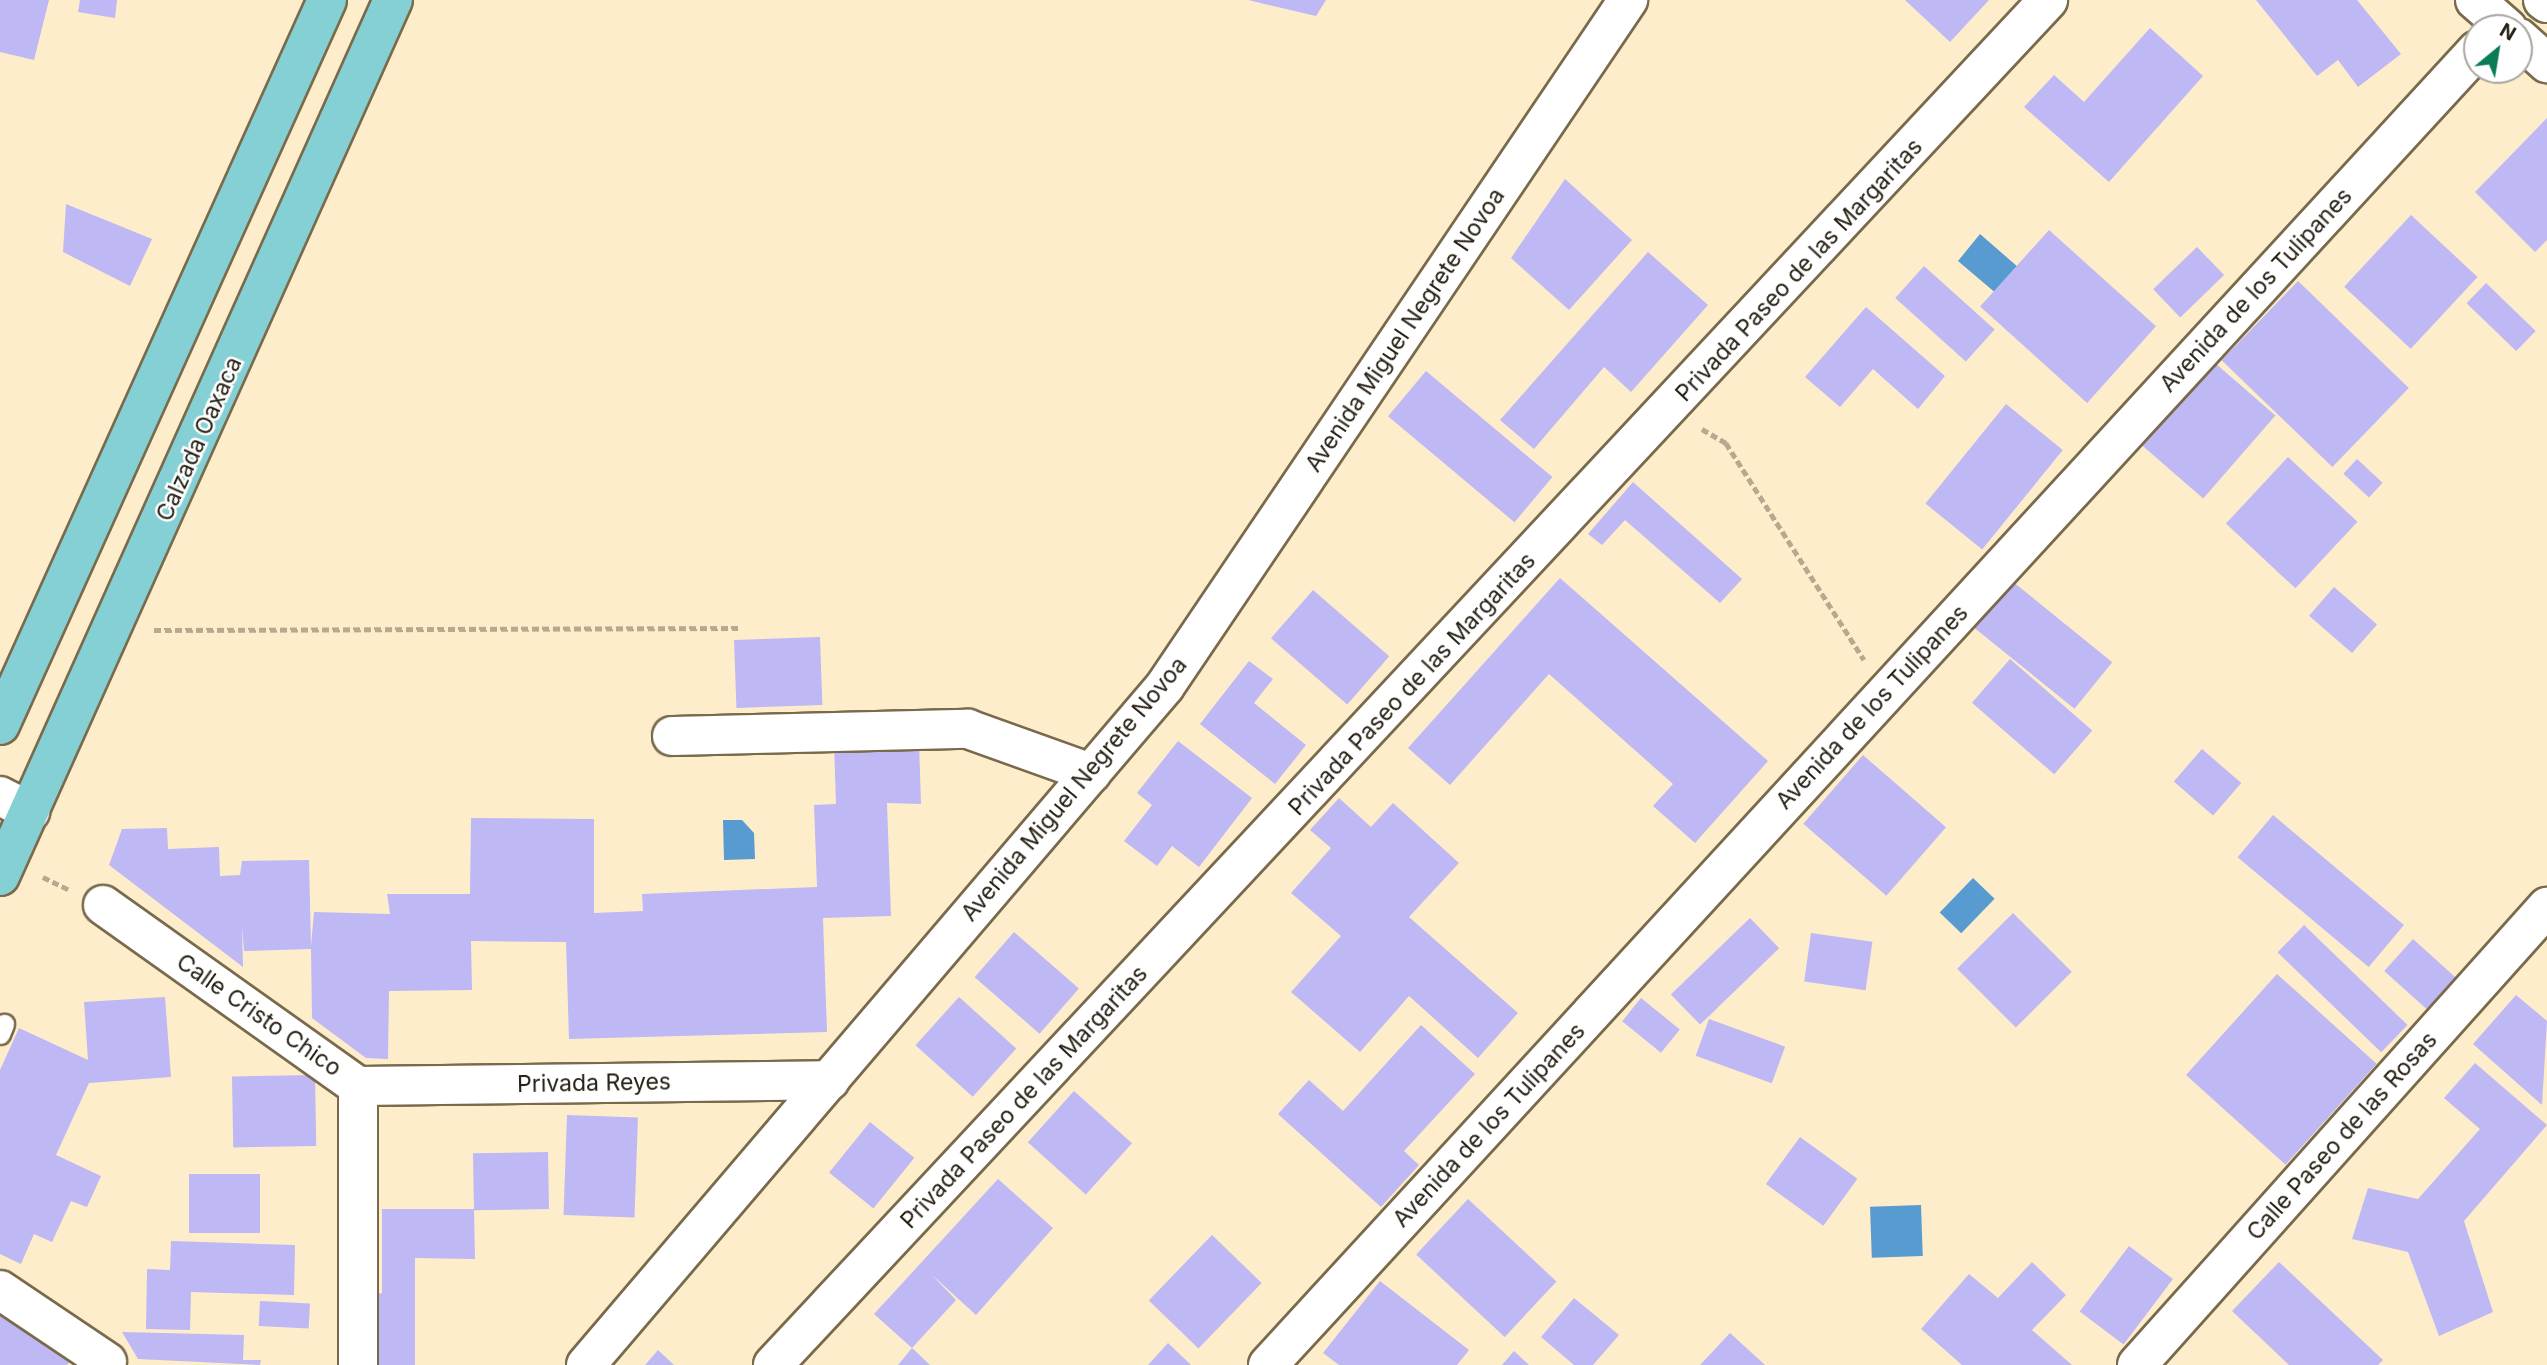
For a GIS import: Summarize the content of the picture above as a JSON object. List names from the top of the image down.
{
  "streets": {
    "main road": ["Calzada Oaxaca"],
    "street": [
      "Privada Paseo de las Margaritas",
      "Avenida de los Tulipanes",
      "Avenida Miguel Negrete Novoa",
      "Calle Cristo Chico",
      "Privada Reyes",
      "Calle Paseo de las Rosas"
    ]
  },
  "crossings": [
    ["Avenida Miguel Negrete Novoa", "Privada Reyes"],
    ["Calle Cristo Chico", "Privada Reyes"]
  ],
  "north": "top right"
}
